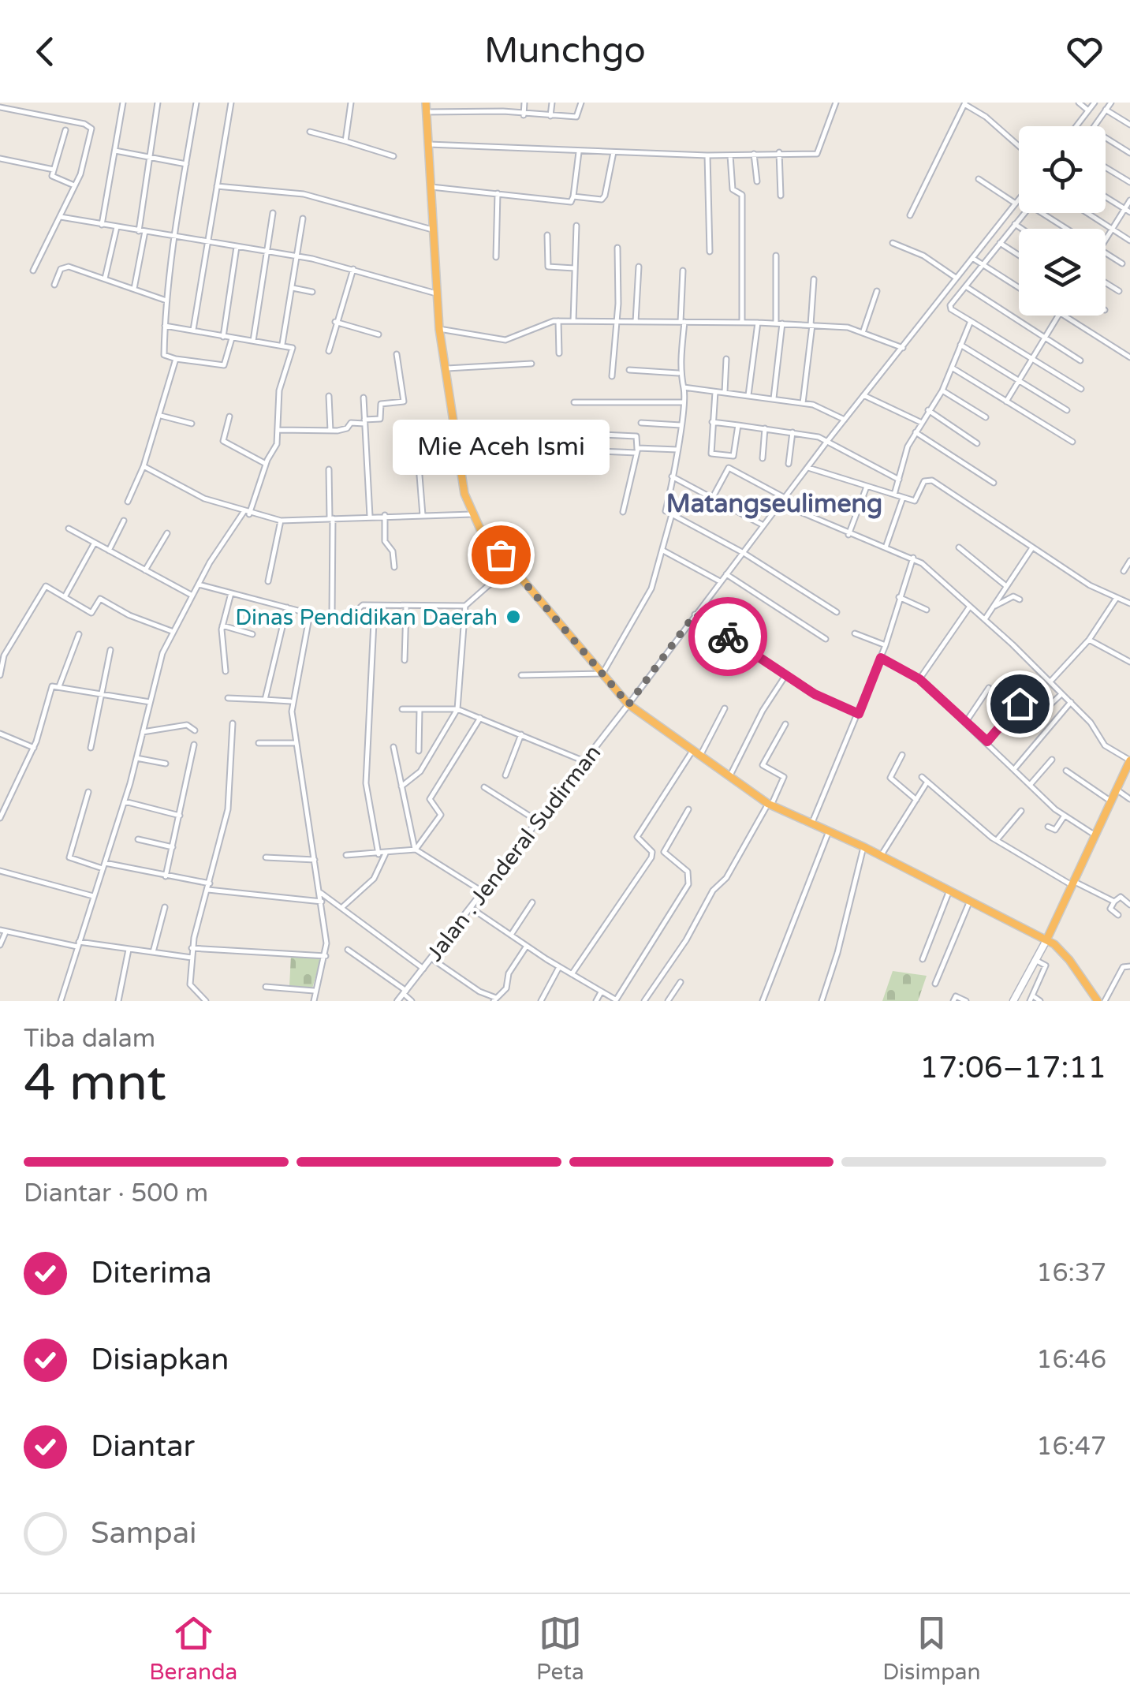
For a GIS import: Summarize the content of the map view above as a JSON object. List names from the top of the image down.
{
  "streets": {
    "street": ["Jalan . Jenderal Sudirman"]
  },
  "districts": ["Matangseulimeng"],
  "places": ["Mie Aceh Ismi", "Dinas Pendidikan Daerah"],
  "page": {
    "header": "Munchgo",
    "bubble": "Mie Aceh Ismi",
    "heading": ["4 mnt", "Tiba dalam", "17:06–17:11"],
    "bar": "Diantar · 500 m",
    "list": [
      ["Diterima", "16:37"],
      ["Disiapkan", "16:46"],
      ["Diantar", "16:47"],
      "Sampai"
    ],
    "tabs": ["Beranda", "Peta", "Disimpan"]
  }
}
